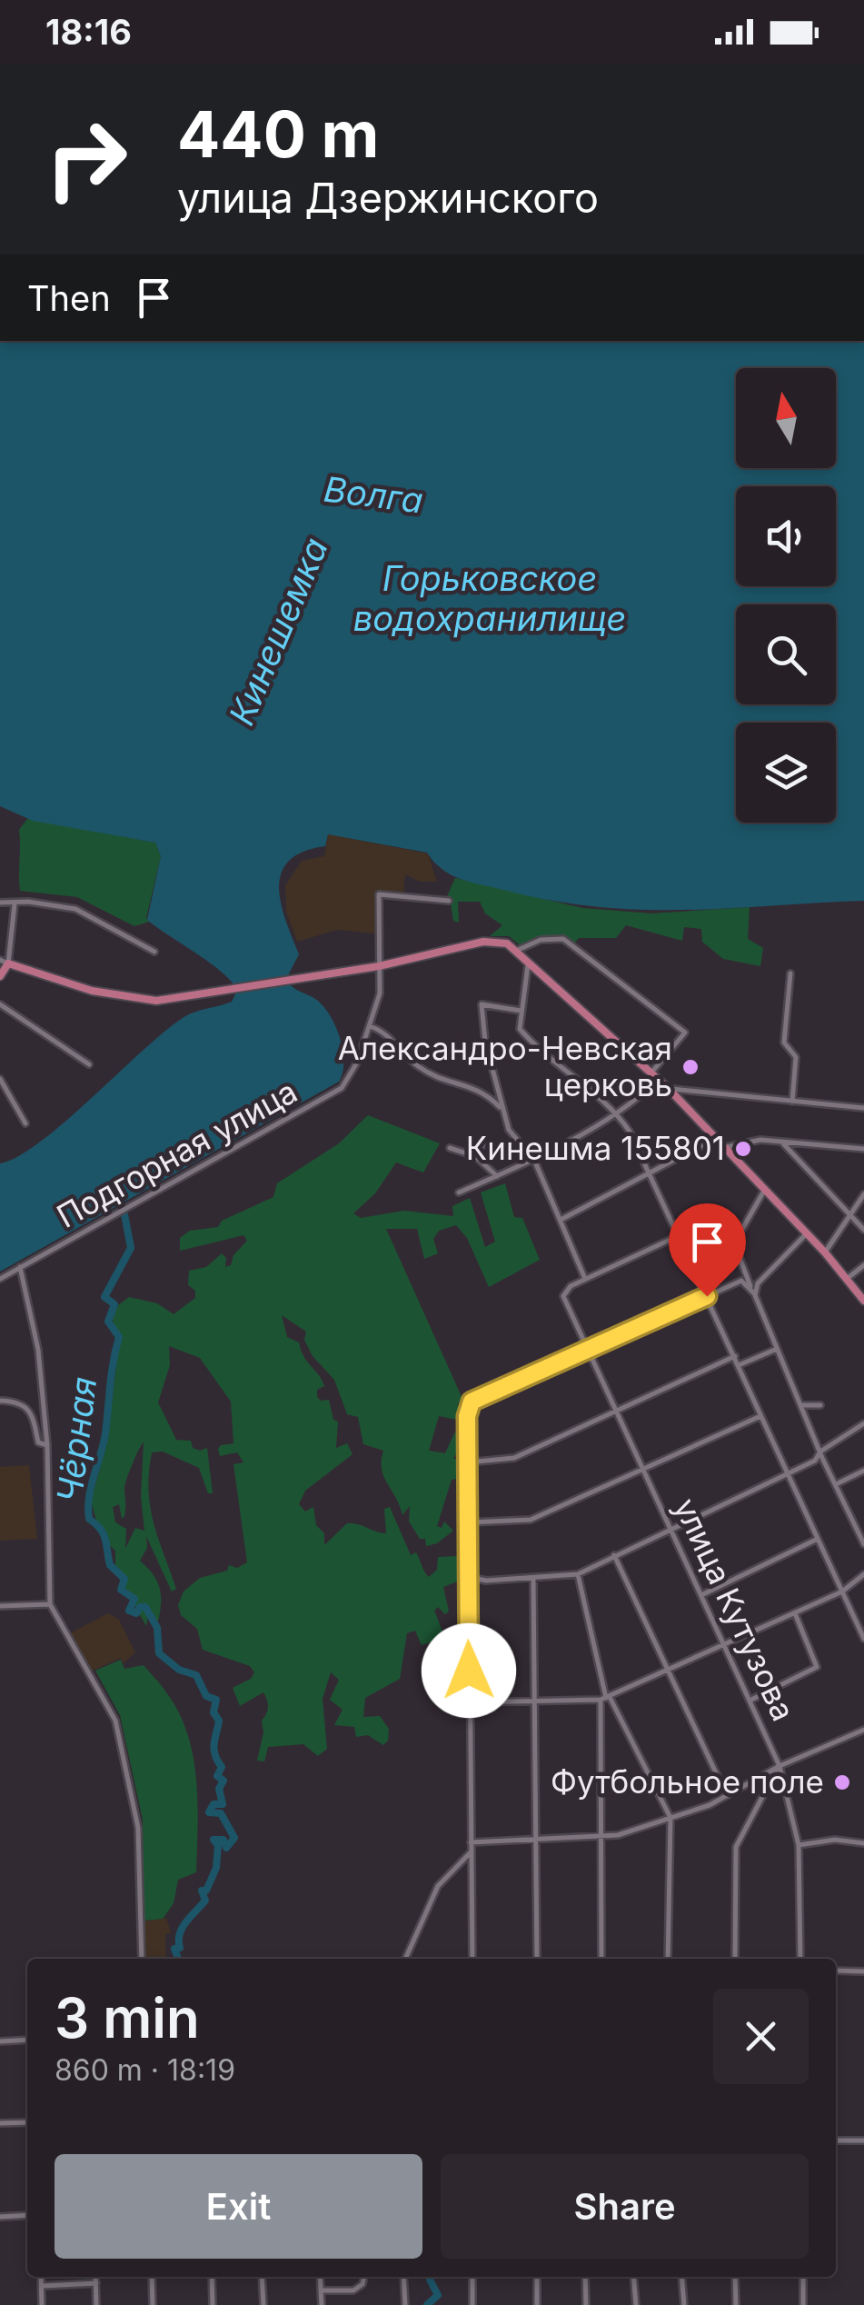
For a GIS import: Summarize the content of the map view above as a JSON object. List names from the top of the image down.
{
  "streets": {
    "street": ["Подгорная улица", "улица Кутузова"]
  },
  "water": [
    "Волга",
    "Горьковское водохранилище",
    "Кинешемка",
    "Чёрная"
  ],
  "places": ["Александро-Невская церковь", "Кинешма 155801", "Футбольное поле"],
  "north": "top",
  "page": {
    "status": "18:16",
    "turn": ["440 m", "улица Дзержинского"],
    "then": "Then",
    "heading": ["3 min", "860 m · 18:19"],
    "buttons": ["Exit", "Share"]
  }
}
